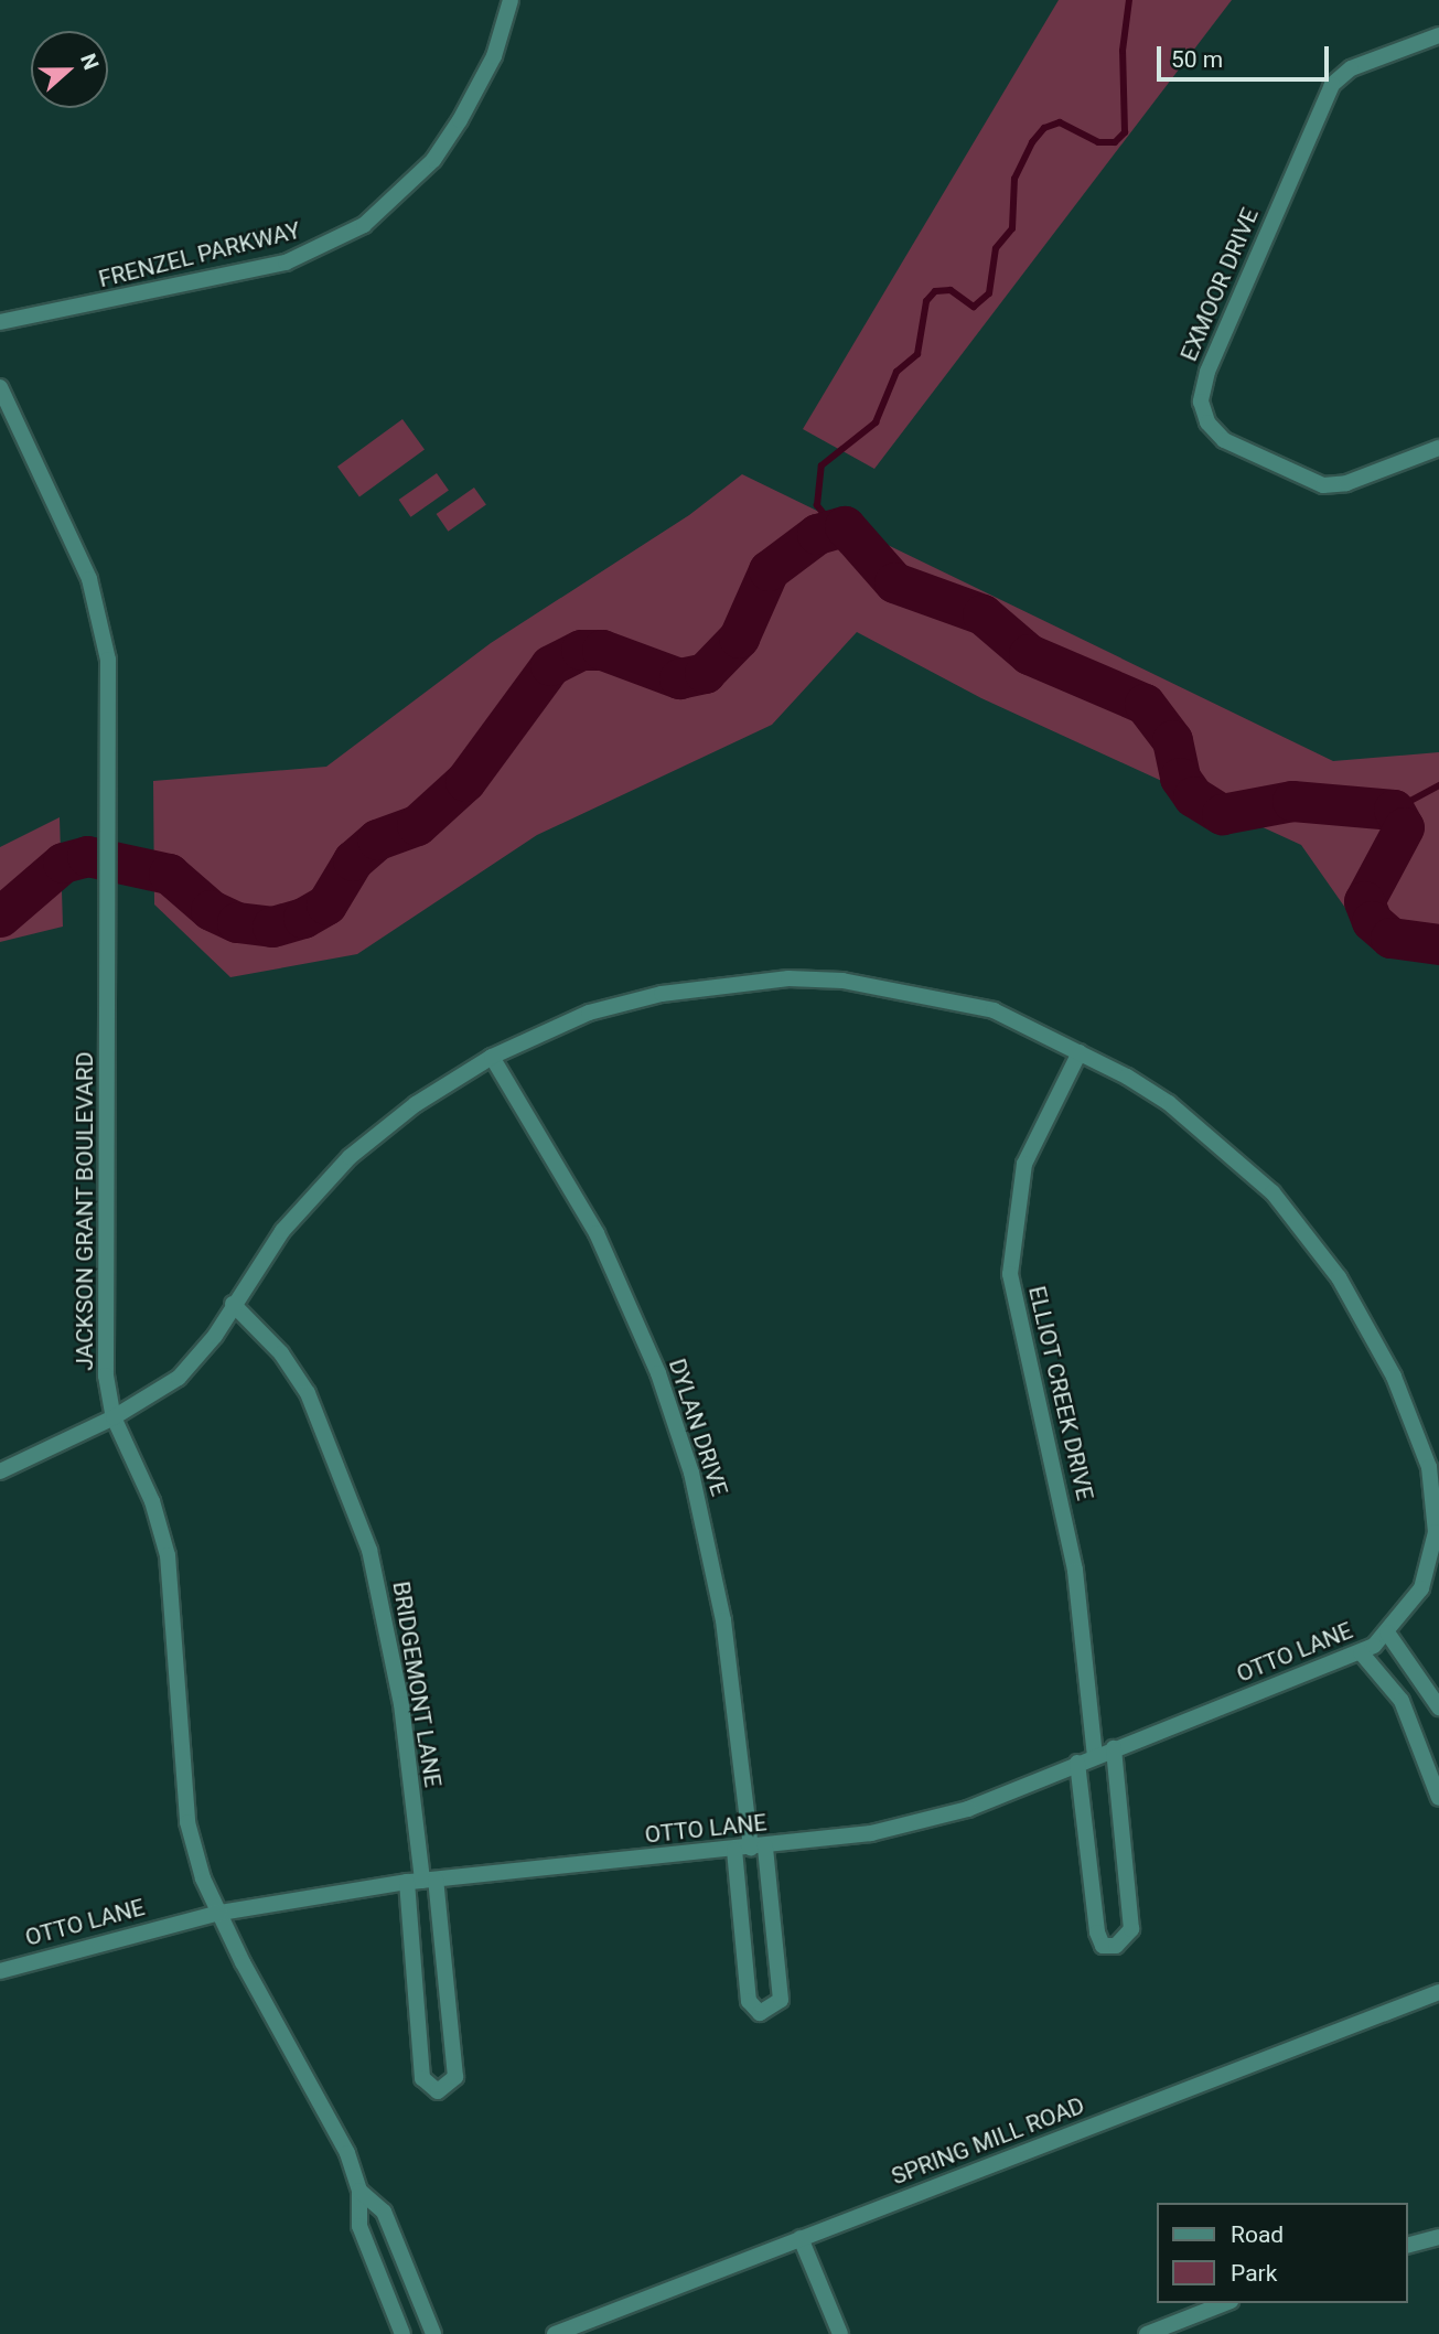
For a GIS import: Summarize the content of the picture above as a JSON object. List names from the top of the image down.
{
  "streets": {
    "street": [
      "FRENZEL PARKWAY",
      "EXMOOR DRIVE",
      "JACKSON GRANT BOULEVARD",
      "ELLIOT CREEK DRIVE",
      "DYLAN DRIVE",
      "OTTO LANE",
      "BRIDGEMONT LANE",
      "SPRING MILL ROAD"
    ]
  },
  "crossings": [
    ["JACKSON GRANT BOULEVARD", "OTTO LANE"],
    ["ELLIOT CREEK DRIVE", "OTTO LANE"],
    ["DYLAN DRIVE", "OTTO LANE"],
    ["OTTO LANE", "BRIDGEMONT LANE"]
  ],
  "legend": ["Road", "Park"],
  "scale_bar": "50 m",
  "north": "right"
}
